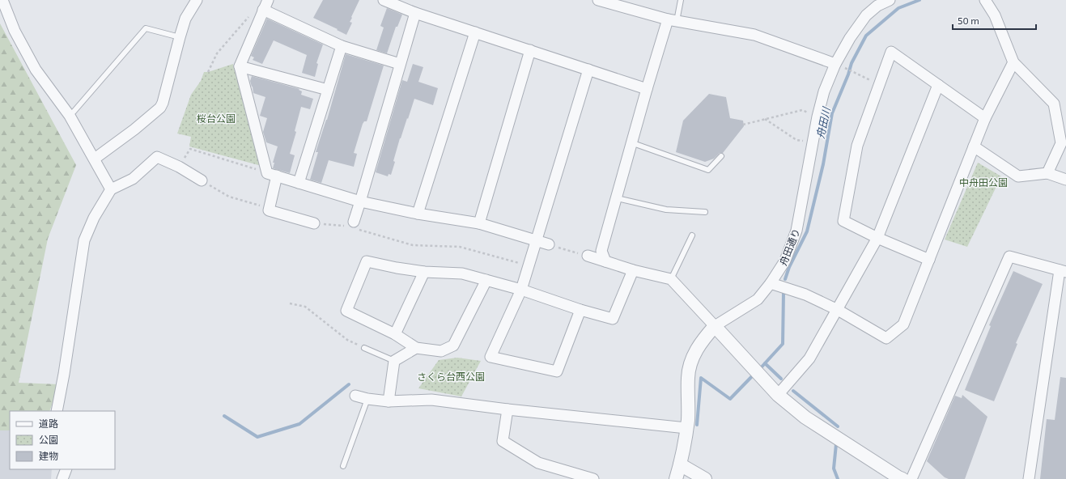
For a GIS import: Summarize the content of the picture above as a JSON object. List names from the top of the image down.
{
  "streets": {
    "street": ["舟田通り"]
  },
  "water": ["舟田川"],
  "parks": ["桜台公園", "中舟田公園", "さくら台西公園"],
  "legend": ["道路", "公園", "建物"],
  "scale_bar": "50 m"
}
